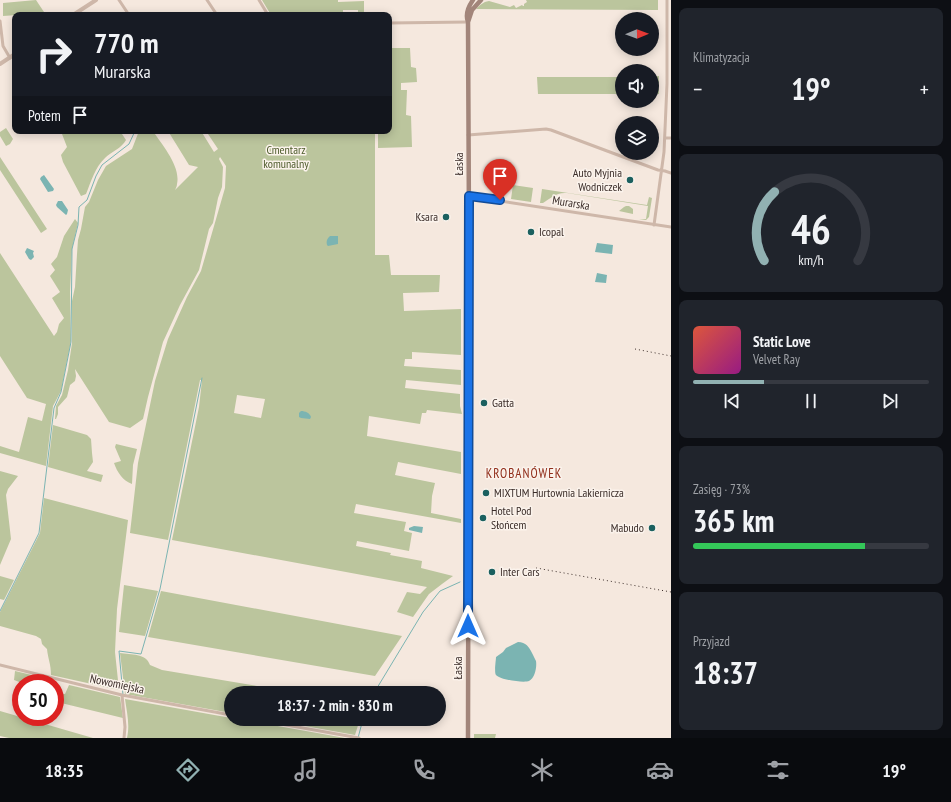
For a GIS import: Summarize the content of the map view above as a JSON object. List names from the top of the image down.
{
  "streets": {
    "main road": ["Łaska"],
    "street": ["Murarska", "Nowomiejska"]
  },
  "crossings": [
    ["Łaska", "Murarska"]
  ],
  "districts": ["KROBANÓWEK"],
  "parks": ["Cmentarz komunalny"],
  "places": [
    "Auto Myjnia Wodniczek",
    "Ksara",
    "Icopal",
    "Gatta",
    "MIXTUM Hurtownia Lakiernicza",
    "Hotel Pod Słońcem",
    "Mabudo",
    "Inter Cars"
  ],
  "north": "right",
  "page": {
    "tile": [
      "Klimatyzacja",
      ["Zasięg · 73%", "365 km"],
      ["Przyjazd", "18:37"]
    ],
    "turn": ["770 m", "Murarska"],
    "heat": ["−", "19°", "+"],
    "then": "Potem",
    "song": ["Static Love", "Velvet Ray"],
    "limit": "50",
    "trip": "18:37 · 2 min · 830 m",
    "tabs": ["18:35", "19°"],
    "gauge": ["46", "km/h"]
  }
}
